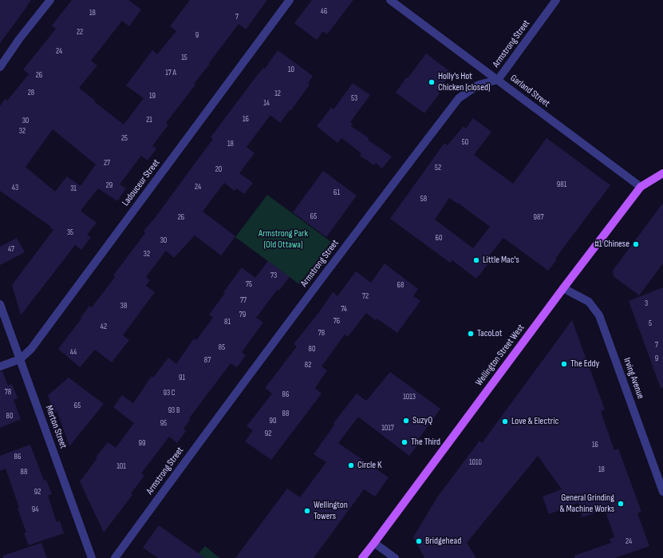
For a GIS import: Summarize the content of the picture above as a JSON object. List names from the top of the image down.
{
  "streets": {
    "main road": ["Wellington Street West"],
    "street": [
      "Armstrong Street",
      "Garland Street",
      "Ladouceur Street",
      "Irving Avenue",
      "Merton Street"
    ]
  },
  "crossings": [
    ["Armstrong Street", "Garland Street"],
    ["Garland Street", "Wellington Street West"],
    ["Ladouceur Street", "Merton Street"],
    ["Wellington Street West", "Irving Avenue"]
  ],
  "parks": ["Armstrong Park (Old Ottawa)"],
  "places": [
    "Holly's Hot Chicken (closed)",
    "#1 Chinese",
    "Little Mac's",
    "TacoLot",
    "The Eddy",
    "SuzyQ",
    "Love & Electric",
    "The Third",
    "Circle K",
    "General Grinding & Machine Works",
    "Wellington Towers",
    "Bridgehead"
  ],
  "house_numbers": [
    "46",
    "18",
    "7",
    "22",
    "9",
    "24",
    "15",
    "10",
    "17 A",
    "26",
    "28",
    "12",
    "19",
    "53",
    "14",
    "16",
    "21",
    "30",
    "32",
    "25",
    "50",
    "18",
    "27",
    "52",
    "20",
    "981",
    "29",
    "24",
    "43",
    "31",
    "61",
    "58",
    "65",
    "26",
    "987",
    "35",
    "60",
    "30",
    "47",
    "32",
    "73",
    "75",
    "68",
    "72",
    "77",
    "3",
    "38",
    "74",
    "79",
    "76",
    "81",
    "5",
    "42",
    "78",
    "7",
    "85",
    "80",
    "44",
    "9",
    "87",
    "82",
    "91",
    "78",
    "93 C",
    "86",
    "1013",
    "65",
    "93 B",
    "88",
    "80",
    "90",
    "95",
    "1017",
    "92",
    "99",
    "16",
    "86",
    "1010",
    "101",
    "18",
    "88",
    "92",
    "94",
    "24"
  ]
}
